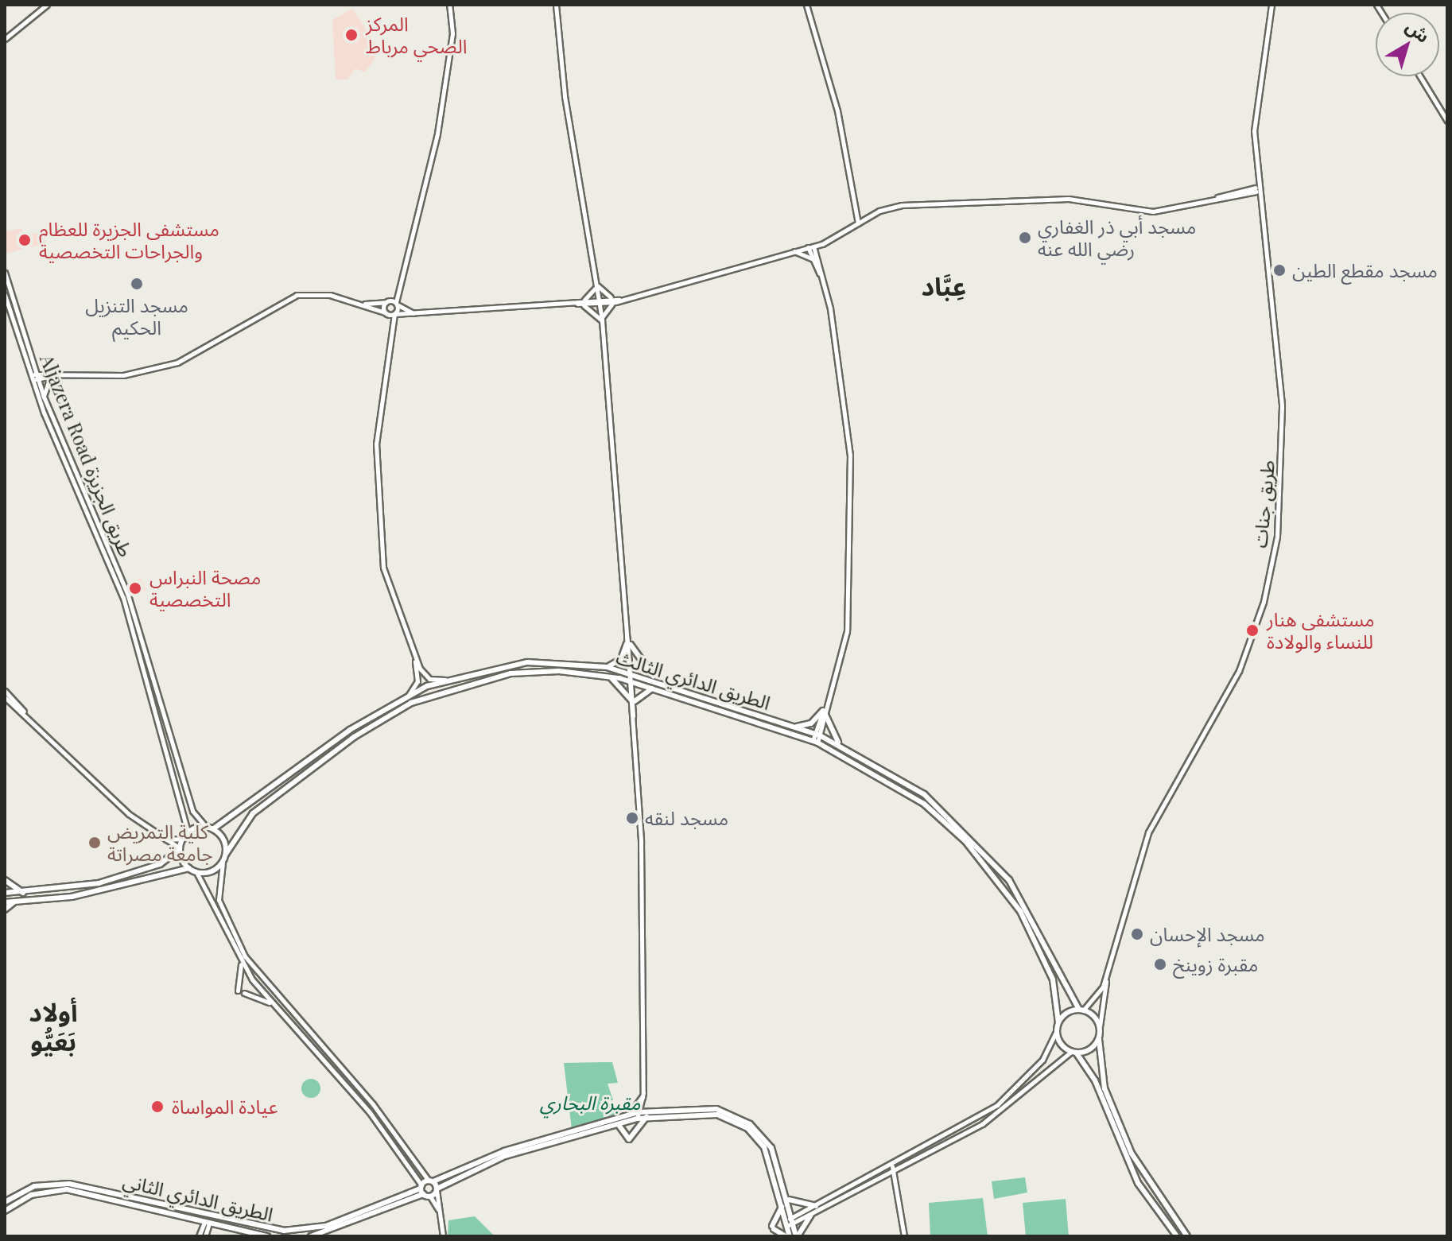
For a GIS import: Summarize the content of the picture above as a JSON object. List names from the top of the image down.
{
  "streets": {
    "main road": ["الطريق الدائري الثالث", "الطريق الدائري الثاني"],
    "street": ["Aljazera Road طريق الجزيزة", "طريق جنات"]
  },
  "crossings": [
    ["Aljazera Road طريق الجزيزة", "الطريق الدائري الثالث"]
  ],
  "districts": ["عِبَّاد", "أولاد بَعَيُّو"],
  "parks": ["مقبرة البحاري"],
  "places": [
    "المركز الصحي مرباط",
    "مسجد أبي ذر الغفاري رضي الله عنه",
    "مستشفى الجزيرة للعظام والجراحات التخصصية",
    "مسجد مقطع الطين",
    "مسجد التنزيل الحكيم",
    "مصحة النبراس التخصصية",
    "مستشفى هنار للنساء والولادة",
    "مسجد لنقه",
    "كلية التمريض جامعة مصراتة",
    "مسجد الإحسان",
    "مقبرة زوينخ",
    "عيادة المواساة"
  ],
  "north": "top right"
}
